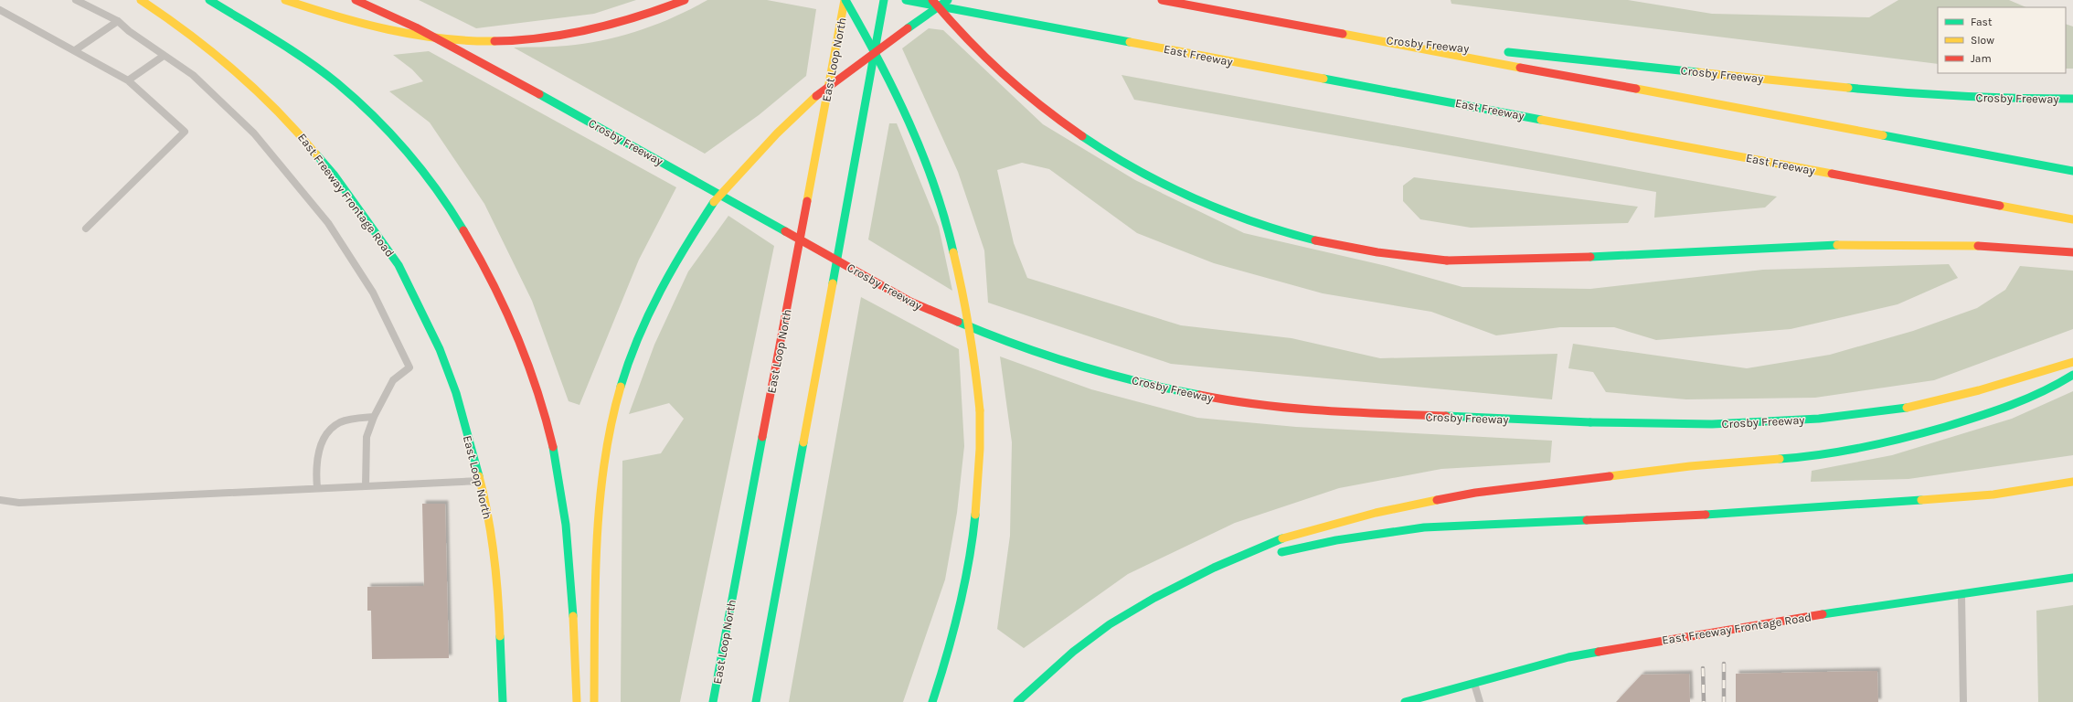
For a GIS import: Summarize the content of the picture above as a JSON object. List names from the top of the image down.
{
  "streets": {
    "main road": [
      "Crosby Freeway",
      "East Freeway",
      "East Loop North",
      "East Freeway Frontage Road"
    ]
  },
  "crossings": [
    ["East Loop North", "East Freeway Frontage Road"]
  ],
  "legend": ["Fast", "Slow", "Jam"]
}
